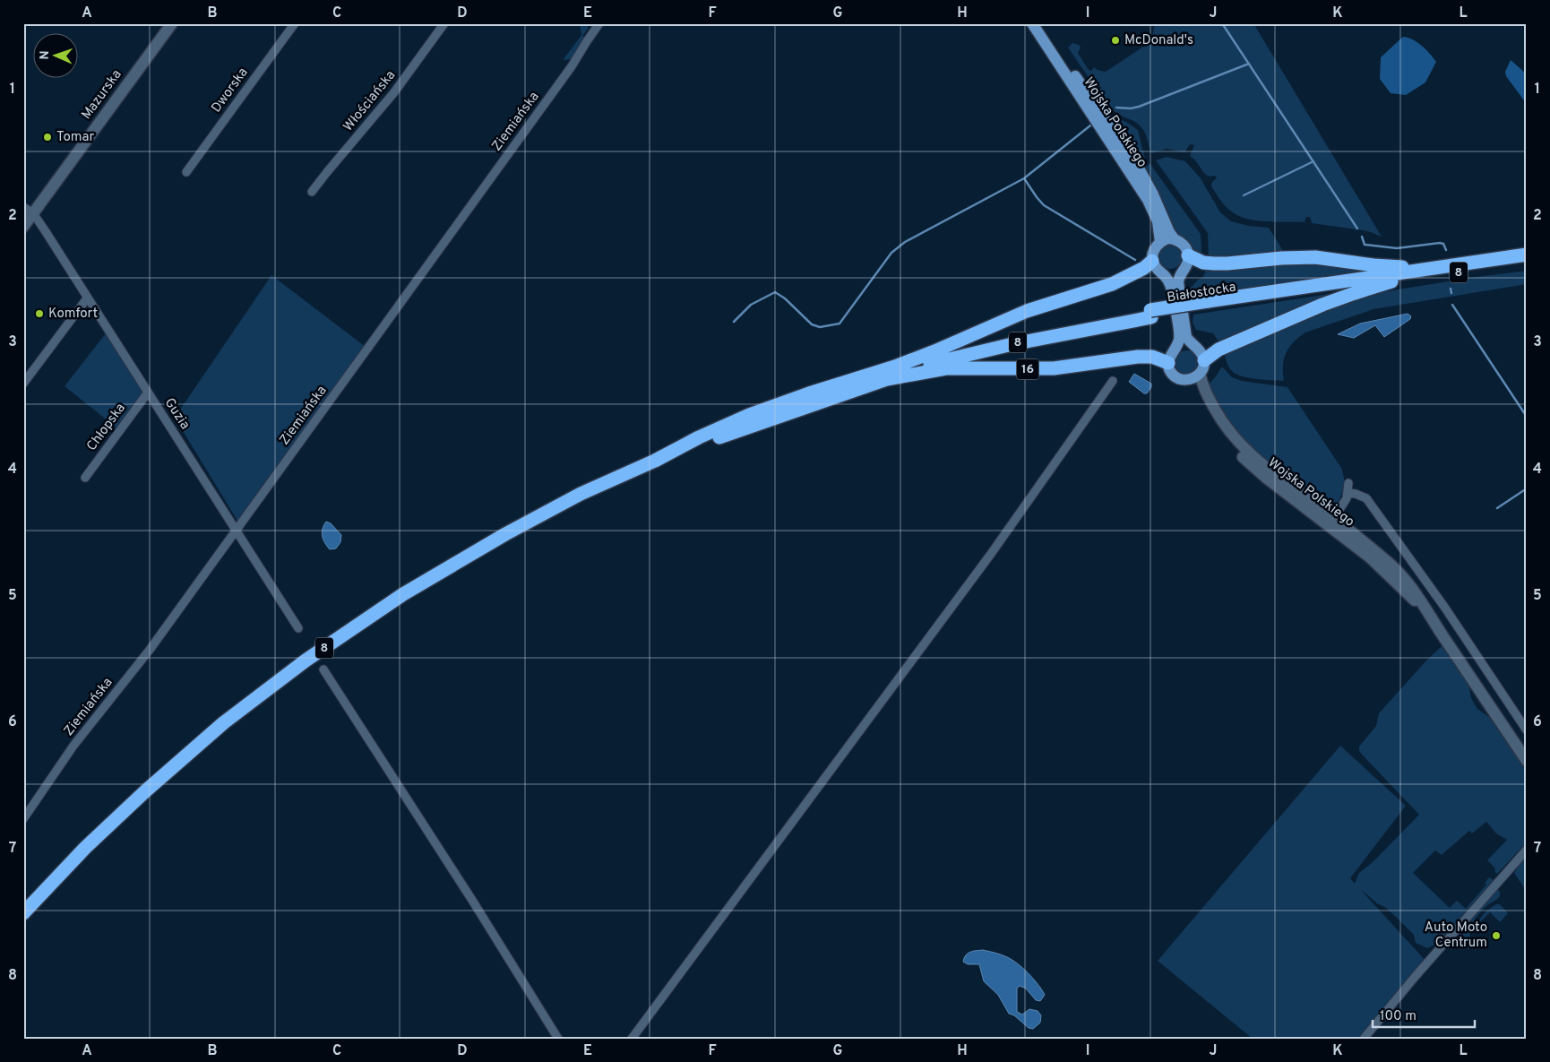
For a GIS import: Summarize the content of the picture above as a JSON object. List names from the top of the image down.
{
  "streets": {
    "highway": ["8", "Białostocka", "16"],
    "main road": ["Mazurska", "Wojska Polskiego"],
    "street": [
      "Dworska",
      "Włościańska",
      "Ziemiańska",
      "Guzia",
      "Chłopska"
    ]
  },
  "crossings": [
    ["Mazurska", "Guzia"],
    ["Ziemiańska", "Guzia"],
    ["8", "Białostocka"],
    ["8", "16"],
    ["Białostocka", "16"],
    ["Guzia", "Chłopska"]
  ],
  "places": [
    "McDonald's",
    "Tomar",
    "Komfort",
    "Auto Moto Centrum"
  ],
  "scale_bar": "100 m",
  "north": "left",
  "grid": {
    "columns": [
      "A",
      "B",
      "C",
      "D",
      "E",
      "F",
      "G",
      "H",
      "I",
      "J",
      "K",
      "L"
    ],
    "rows": [
      "1",
      "2",
      "3",
      "4",
      "5",
      "6",
      "7",
      "8"
    ]
  }
}
